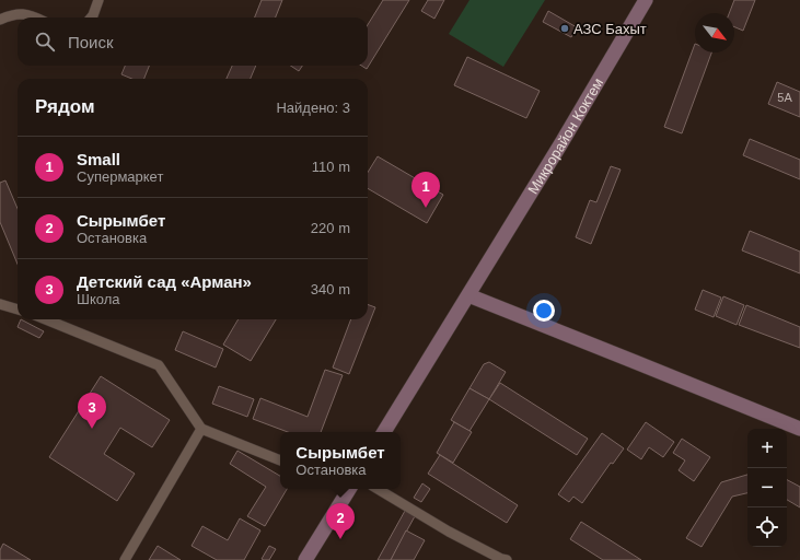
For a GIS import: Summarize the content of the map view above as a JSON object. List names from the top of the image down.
{
  "streets": {
    "main road": ["Микрорайон Коктем"]
  },
  "places": ["АЗС Бахыт"],
  "house_numbers": ["5А"],
  "north": "bottom right",
  "page": {
    "search": "Поиск",
    "heading": ["Рядом", "Найдено: 3"],
    "list": [
      {
        "mark": "1",
        "name": "Small",
        "note": "Супермаркет",
        "value": "110 m"
      },
      {
        "mark": "2",
        "name": "Сырымбет",
        "note": "Остановка",
        "value": "220 m"
      },
      {
        "mark": "3",
        "name": "Детский сад «Арман»",
        "note": "Школа",
        "value": "340 m"
      }
    ],
    "pins": ["1", "3", "2"],
    "map_buttons": ["+", "−"],
    "popup": ["Сырымбет", "Остановка"]
  }
}
